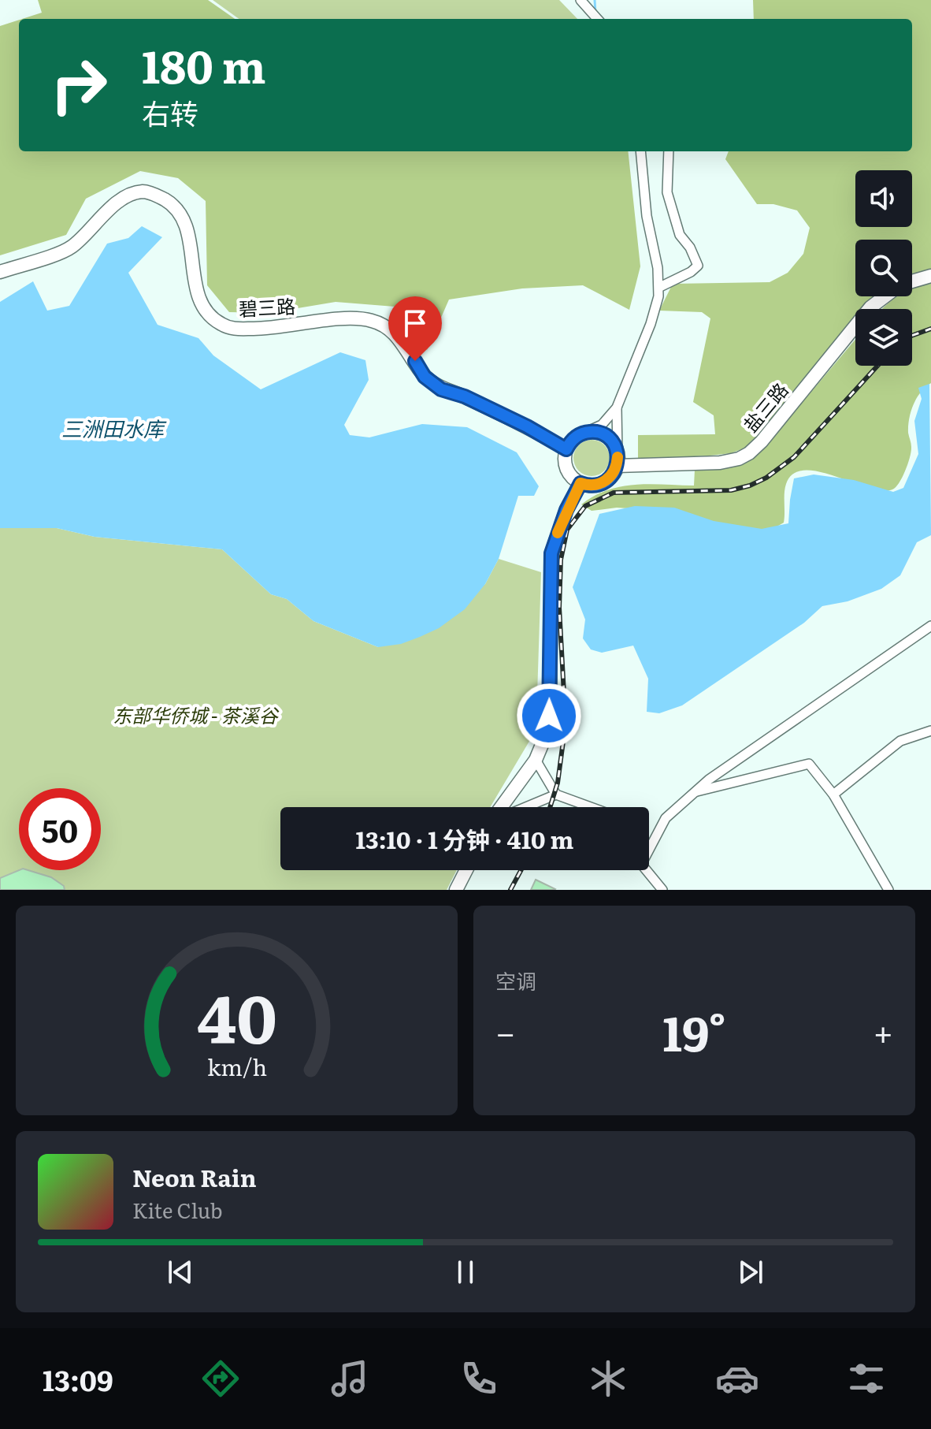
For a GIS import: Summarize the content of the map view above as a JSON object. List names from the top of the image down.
{
  "streets": {
    "main road": ["碧三路", "盐三路"]
  },
  "crossings": [
    ["碧三路", "盐三路"]
  ],
  "water": ["三洲田水库"],
  "parks": ["东部华侨城 - 茶溪谷"],
  "page": {
    "turn": ["180 m", "右转"],
    "limit": "50",
    "trip": "13:10 · 1 分钟 · 410 m",
    "tile": "空调",
    "heat": ["−", "19°", "+"],
    "song": ["Neon Rain", "Kite Club"],
    "tabs": "13:09",
    "gauge": ["40", "km/h"]
  }
}
